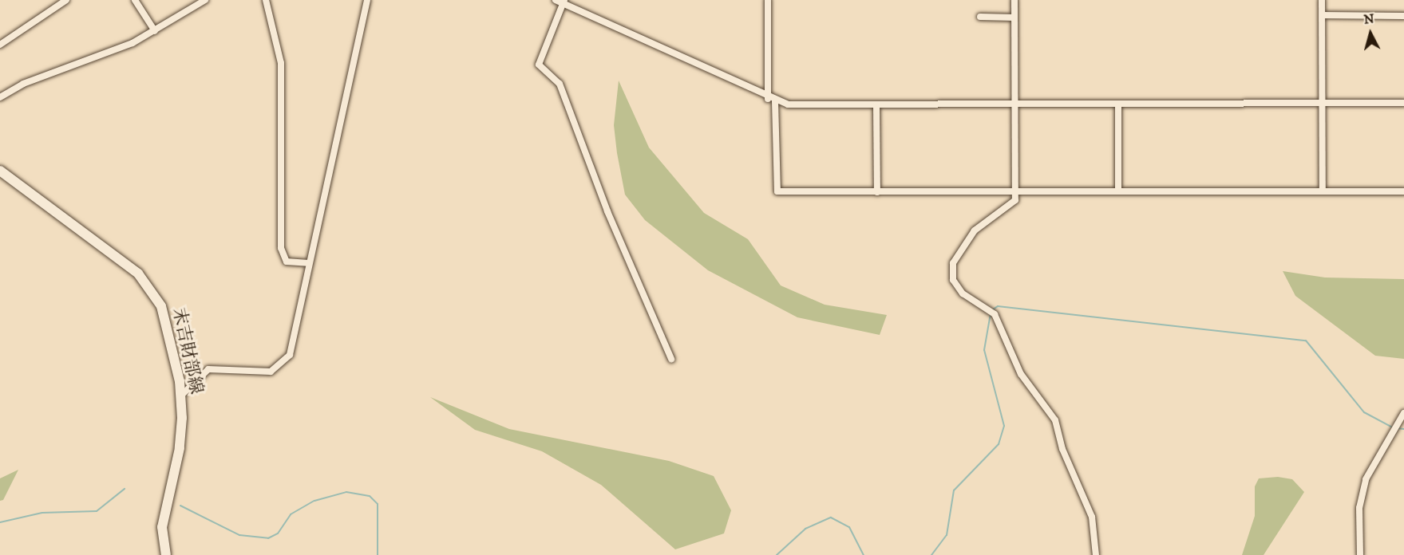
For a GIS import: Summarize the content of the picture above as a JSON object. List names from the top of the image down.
{
  "streets": {
    "main road": ["末吉財部線"]
  },
  "north": "top"
}
